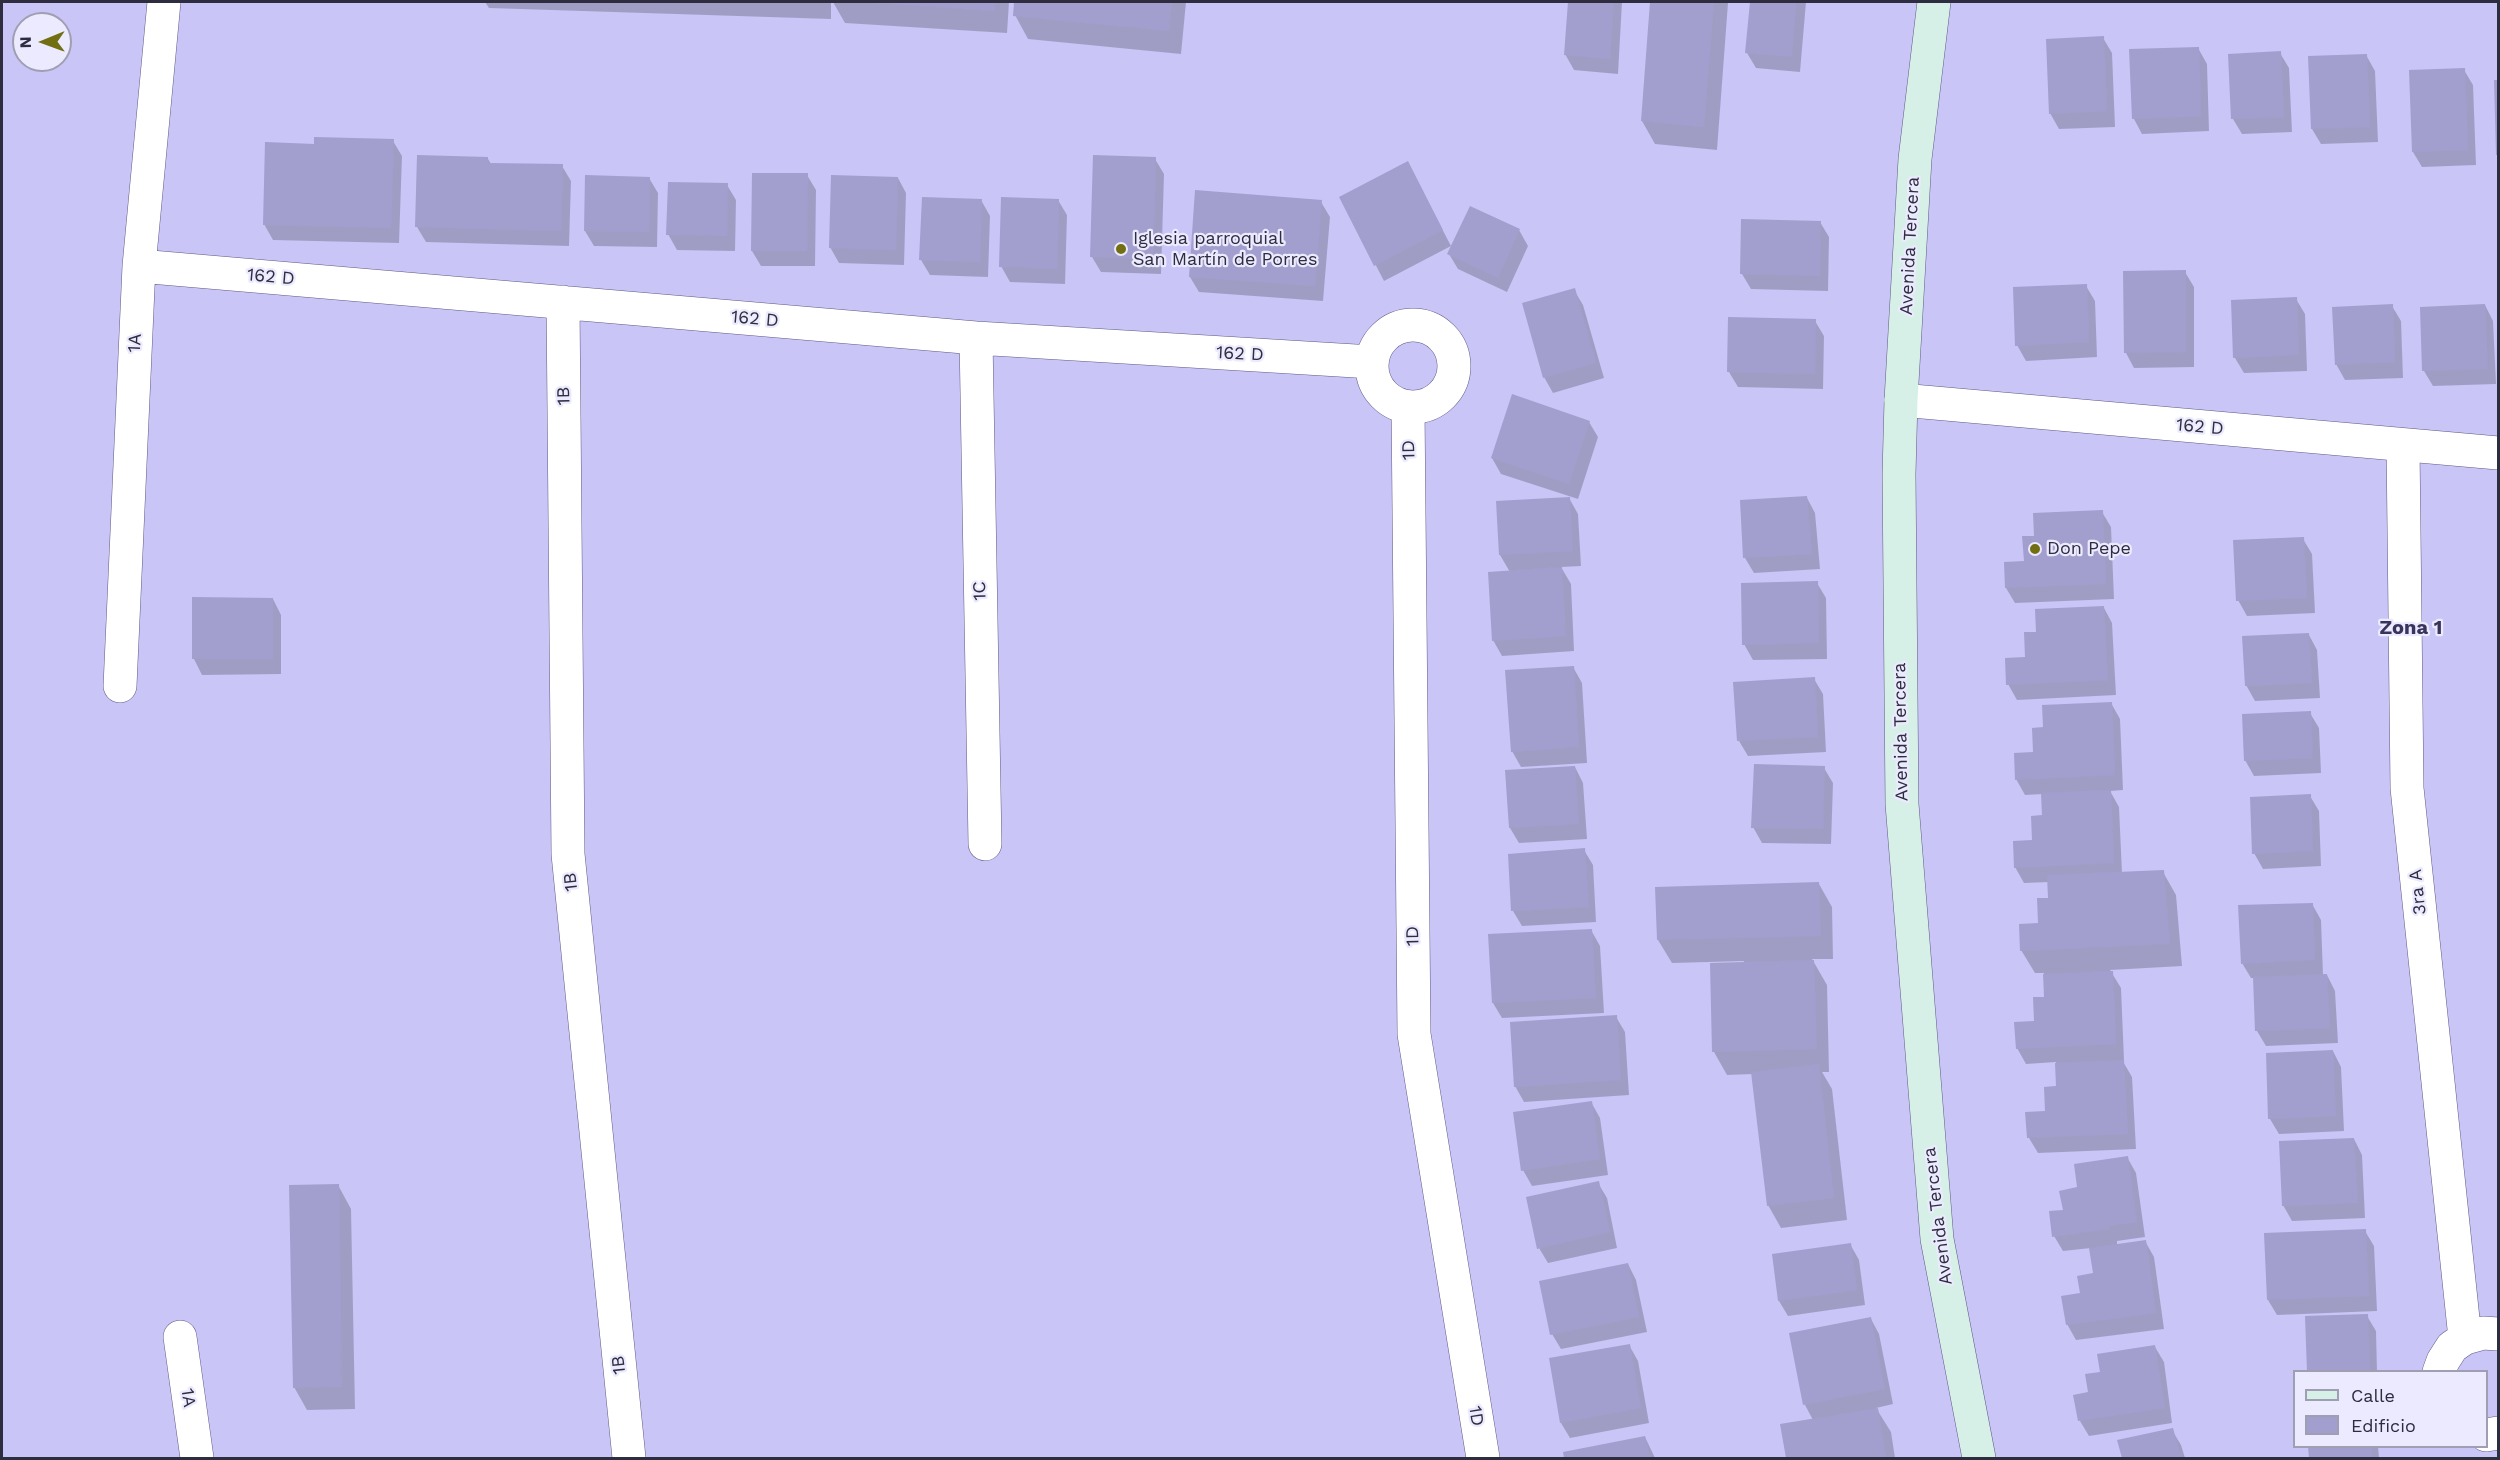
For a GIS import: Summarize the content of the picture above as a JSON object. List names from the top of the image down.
{
  "streets": {
    "main road": ["Avenida Tercera"],
    "street": [
      "162 D",
      "1A",
      "1B",
      "1D",
      "1C",
      "3ra A"
    ]
  },
  "crossings": [
    ["Avenida Tercera", "162 D"],
    ["162 D", "1A"],
    ["162 D", "1B"],
    ["162 D", "1D"],
    ["162 D", "1C"],
    ["162 D", "3ra A"]
  ],
  "districts": ["Zona 1"],
  "places": ["Iglesia parroquial San Martín de Porres", "Don Pepe"],
  "legend": ["Calle", "Edificio"],
  "north": "left"
}
